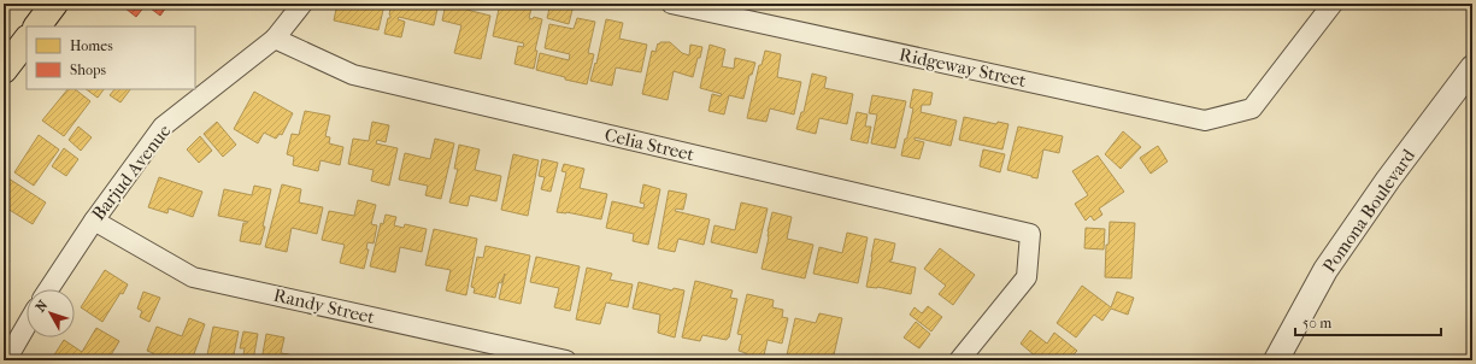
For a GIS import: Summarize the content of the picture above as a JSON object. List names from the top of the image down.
{
  "streets": {
    "street": [
      "Ridgeway Street",
      "Celia Street",
      "Barjud Avenue",
      "Pomona Boulevard",
      "Randy Street"
    ]
  },
  "crossings": [
    ["Celia Street", "Barjud Avenue"],
    ["Barjud Avenue", "Randy Street"]
  ],
  "legend": ["Homes", "Shops"],
  "scale_bar": "50 m",
  "north": "top left"
}
